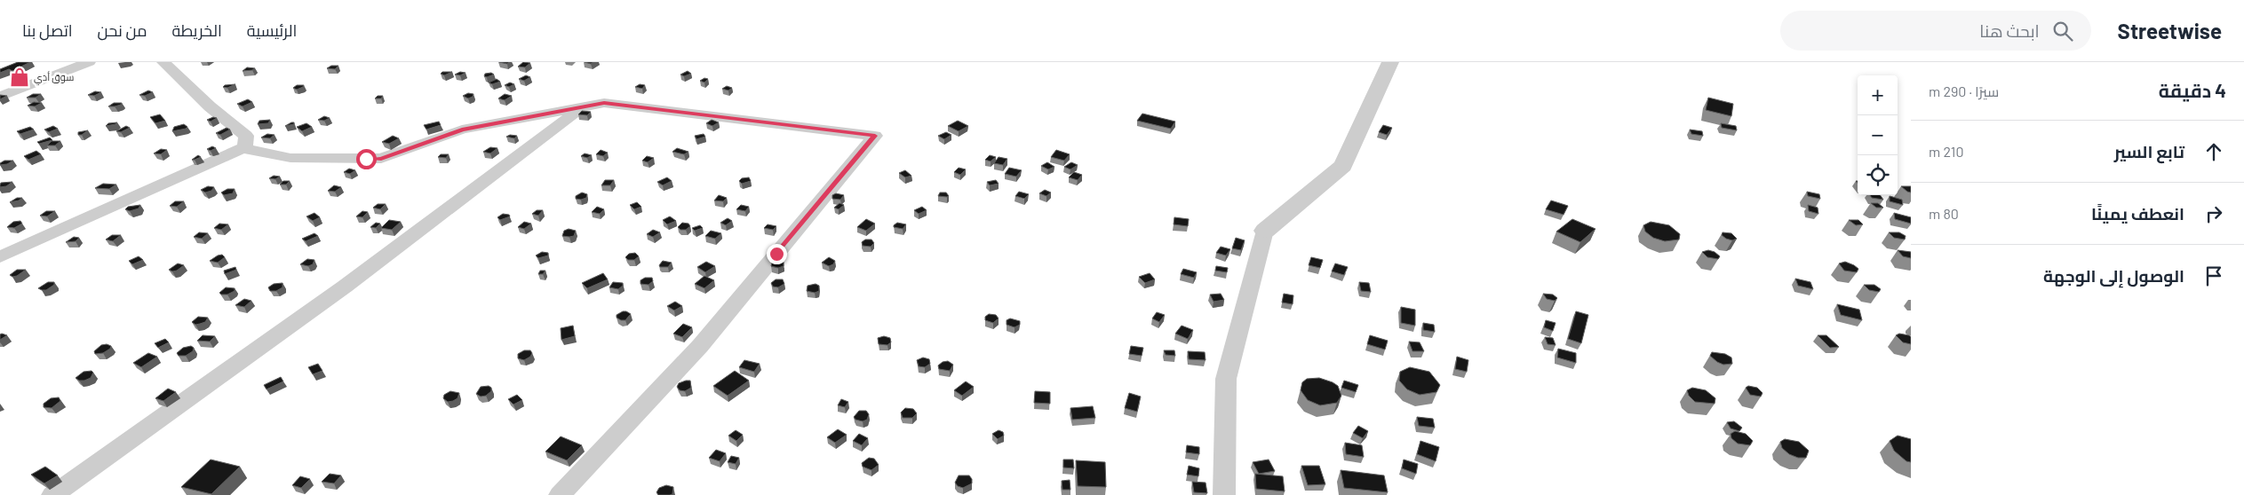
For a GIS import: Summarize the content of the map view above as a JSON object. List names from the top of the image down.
{
  "places": {
    "shop": ["سوق أدي"]
  },
  "page": {
    "header": "Streetwise",
    "search": "ابحث هنا",
    "nav": [
      "الرئيسية",
      "الخريطة",
      "من نحن",
      "اتصل بنا"
    ],
    "heading": ["4 دقيقة", "سيرًا · 290 m"],
    "map_buttons": ["+", "−"],
    "list": [
      ["تابع السير", "210 m"],
      ["انعطف يمينًا", "80 m"],
      "الوصول إلى الوجهة"
    ]
  }
}
